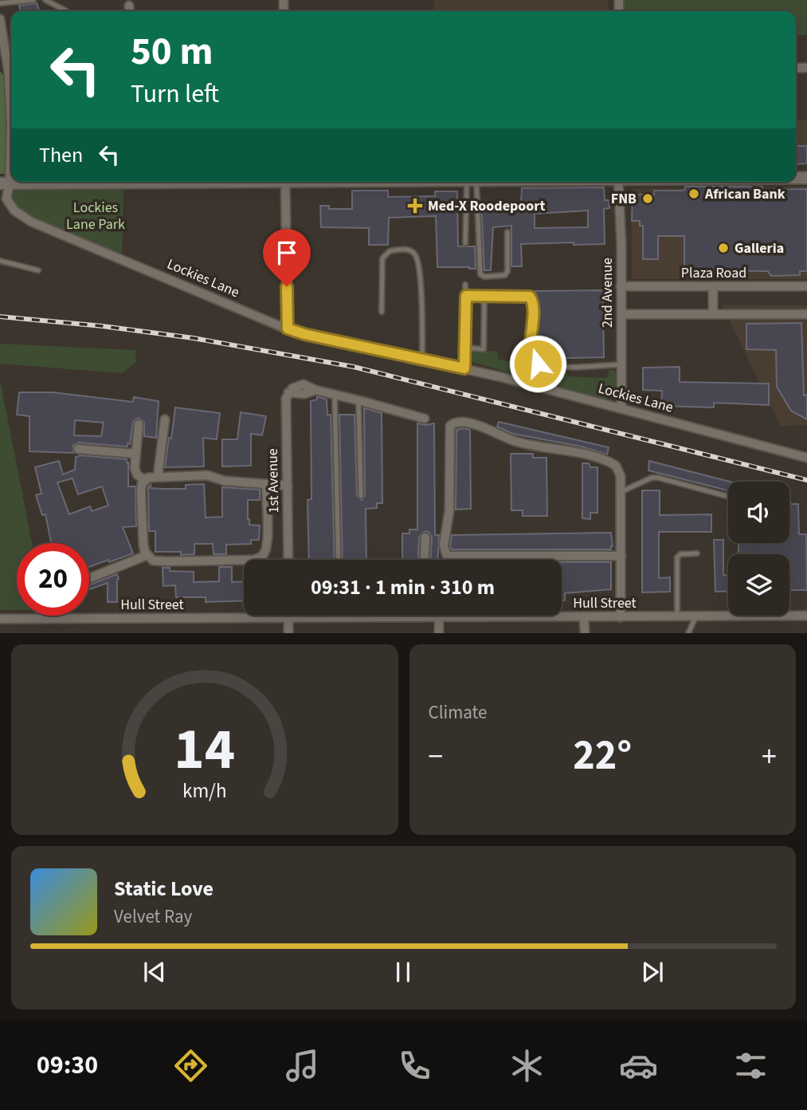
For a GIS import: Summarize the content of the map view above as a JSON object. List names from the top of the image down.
{
  "streets": {
    "street": [
      "Plaza Road",
      "Lockies Lane",
      "2nd Avenue",
      "1st Avenue",
      "Hull Street"
    ]
  },
  "crossings": [
    ["Plaza Road", "2nd Avenue"],
    ["Lockies Lane", "2nd Avenue"]
  ],
  "parks": ["Lockies Lane Park"],
  "places": {
    "other": ["African Bank", "FNB", "Galleria"],
    "health": ["Med-X Roodepoort"]
  },
  "page": {
    "turn": ["50 m", "Turn left"],
    "then": "Then",
    "limit": "20",
    "trip": "09:31 · 1 min · 310 m",
    "tile": "Climate",
    "heat": ["−", "22°", "+"],
    "song": ["Static Love", "Velvet Ray"],
    "tabs": "09:30",
    "gauge": ["14", "km/h"]
  }
}
